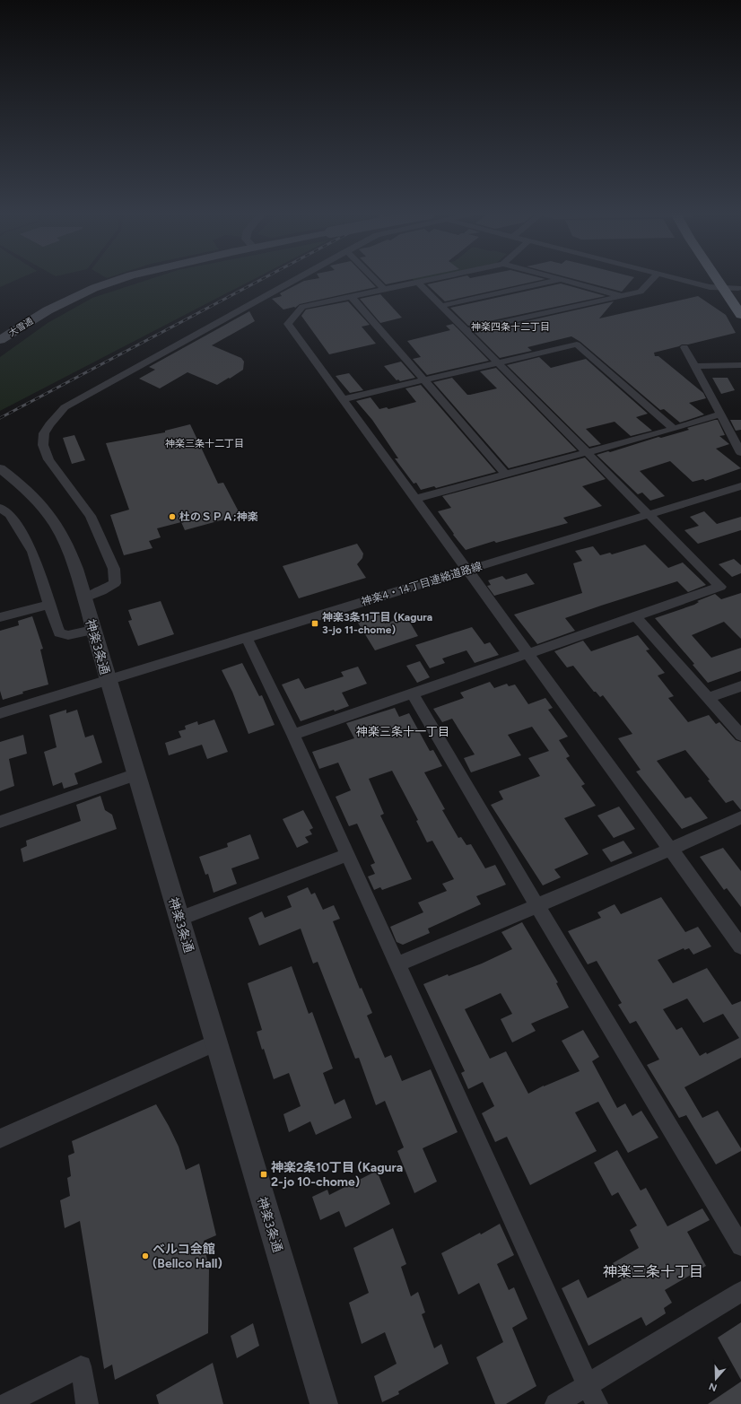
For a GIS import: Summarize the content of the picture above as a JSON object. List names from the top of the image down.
{
  "streets": {
    "main road": ["大雪通"],
    "street": ["神楽4・14丁目連絡道路線", "神楽3条通"]
  },
  "crossings": [
    ["神楽4・14丁目連絡道路線", "神楽3条通"]
  ],
  "districts": [
    "神楽四条十二丁目",
    "神楽三条十二丁目",
    "神楽三条十一丁目",
    "神楽三条十丁目"
  ],
  "places": {
    "other": ["杜のＳＰＡ;神楽", "ベルコ会館 (Bellco Hall)"],
    "transit": ["神楽3条11丁目 (Kagura 3-jo 11-chome)", "神楽2条10丁目 (Kagura 2-jo 10-chome)"]
  },
  "north": "bottom"
}
